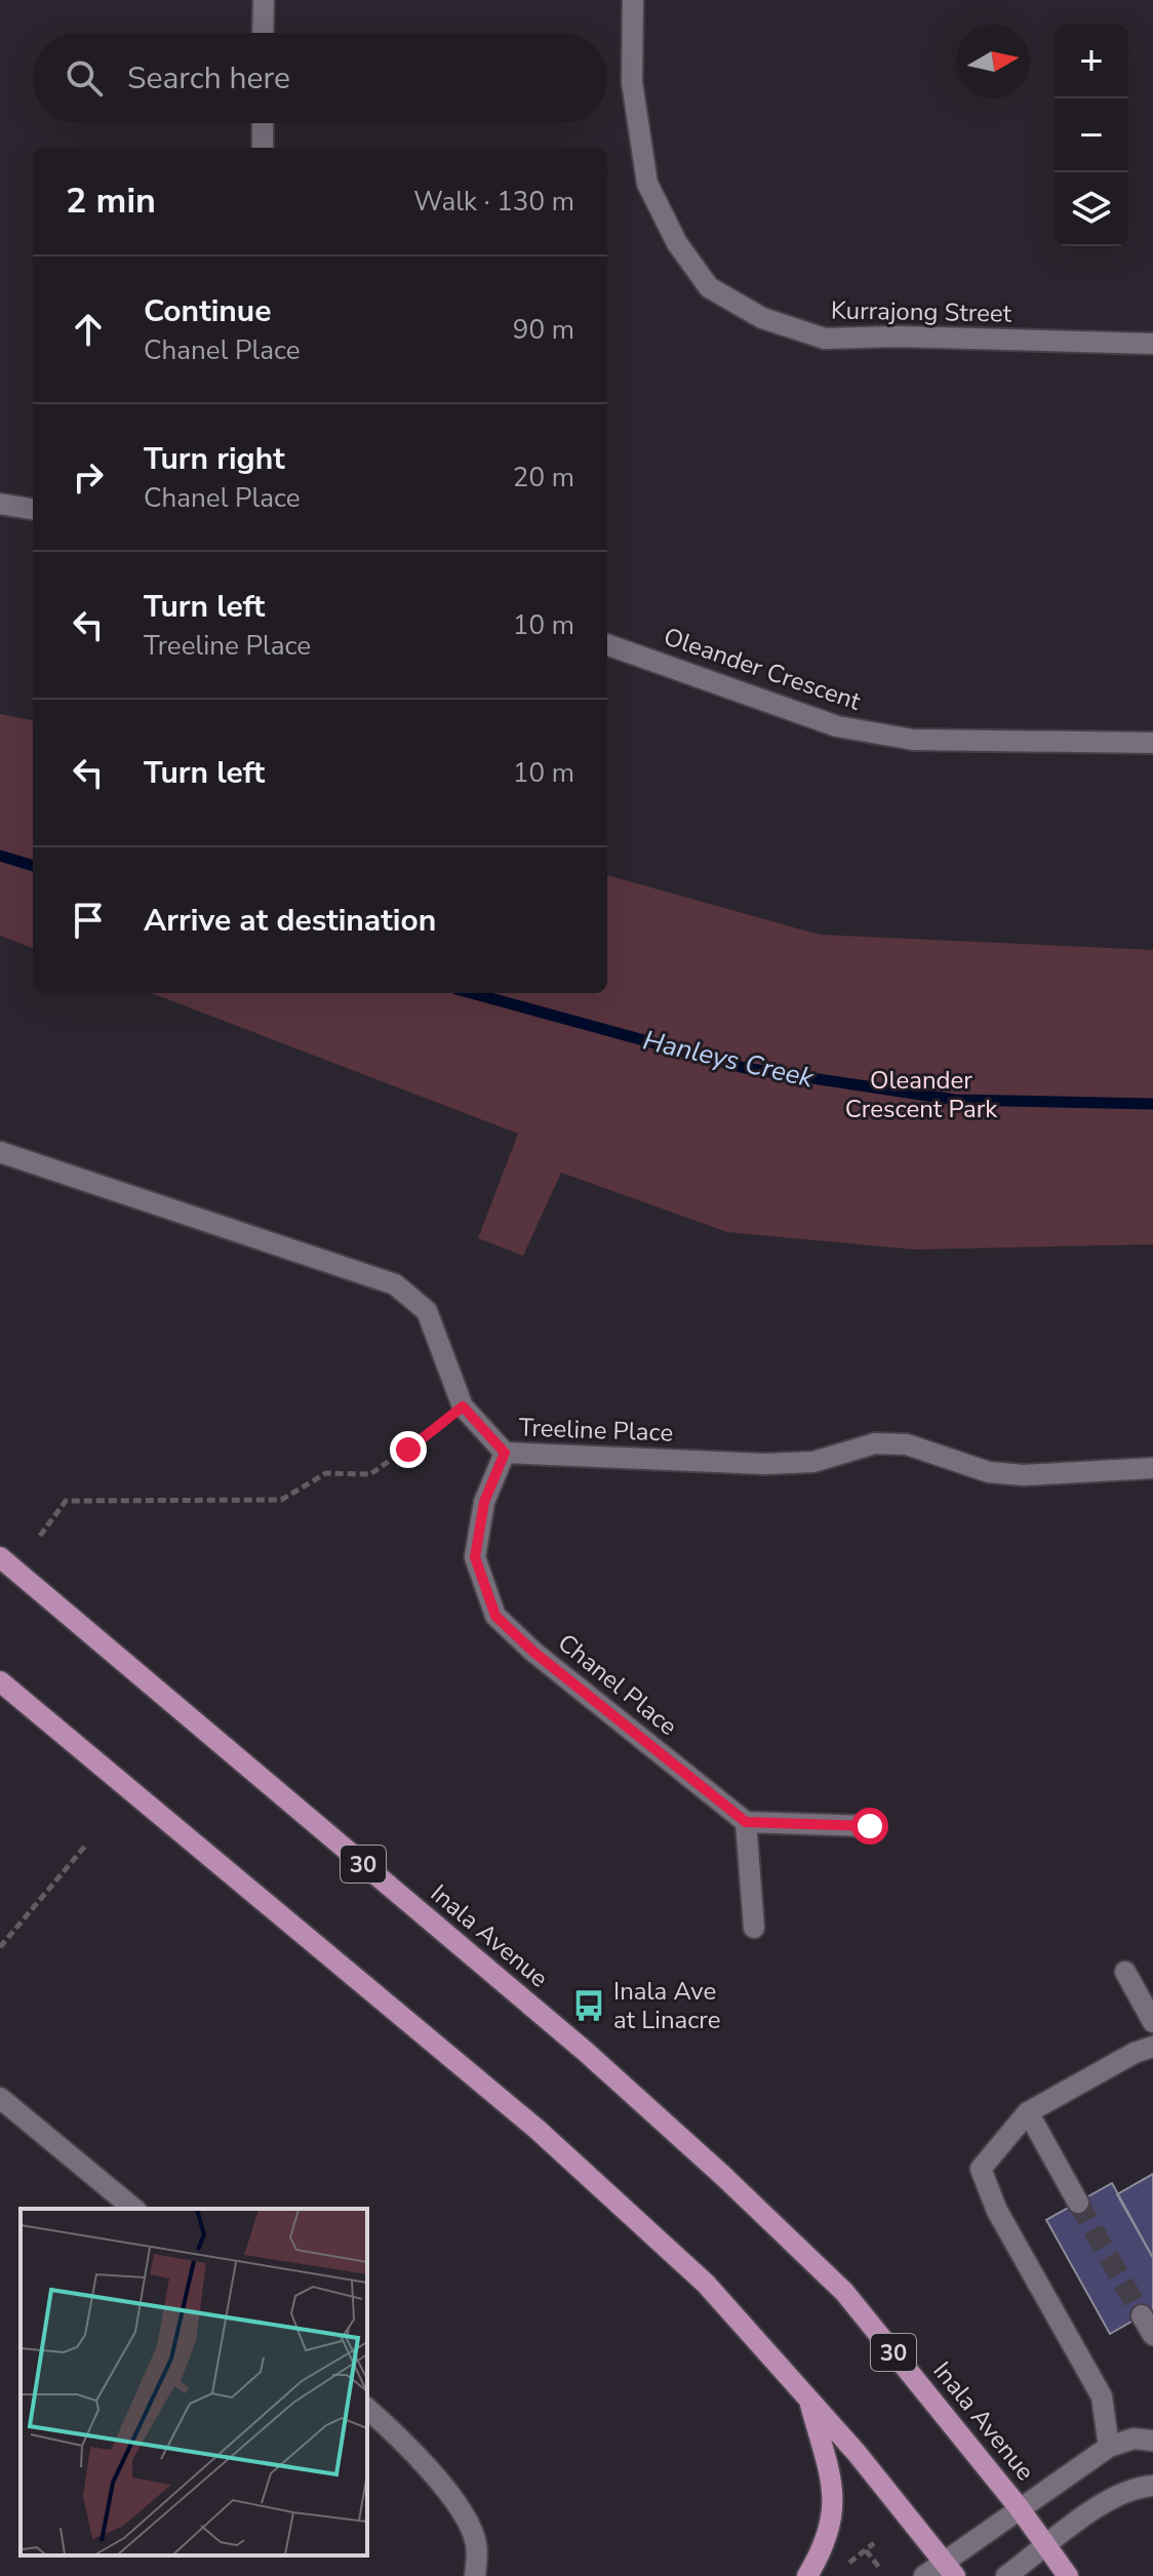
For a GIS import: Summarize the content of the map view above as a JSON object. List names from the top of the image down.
{
  "streets": {
    "main road": ["30", "Inala Avenue"],
    "street": [
      "Kurrajong Street",
      "Oleander Crescent",
      "Treeline Place",
      "Chanel Place"
    ]
  },
  "crossings": [
    ["Treeline Place", "Chanel Place"]
  ],
  "water": ["Hanleys Creek"],
  "parks": ["Oleander Crescent Park"],
  "places": {
    "bus stop": ["Inala Ave at Linacre"]
  },
  "north": "right",
  "page": {
    "map_buttons": ["+", "−"],
    "search": "Search here",
    "heading": ["2 min", "Walk · 130 m"],
    "list": [
      ["Continue", "Chanel Place", "90 m"],
      ["Turn right", "Chanel Place", "20 m"],
      ["Turn left", "Treeline Place", "10 m"],
      ["Turn left", "10 m"],
      "Arrive at destination"
    ]
  }
}
